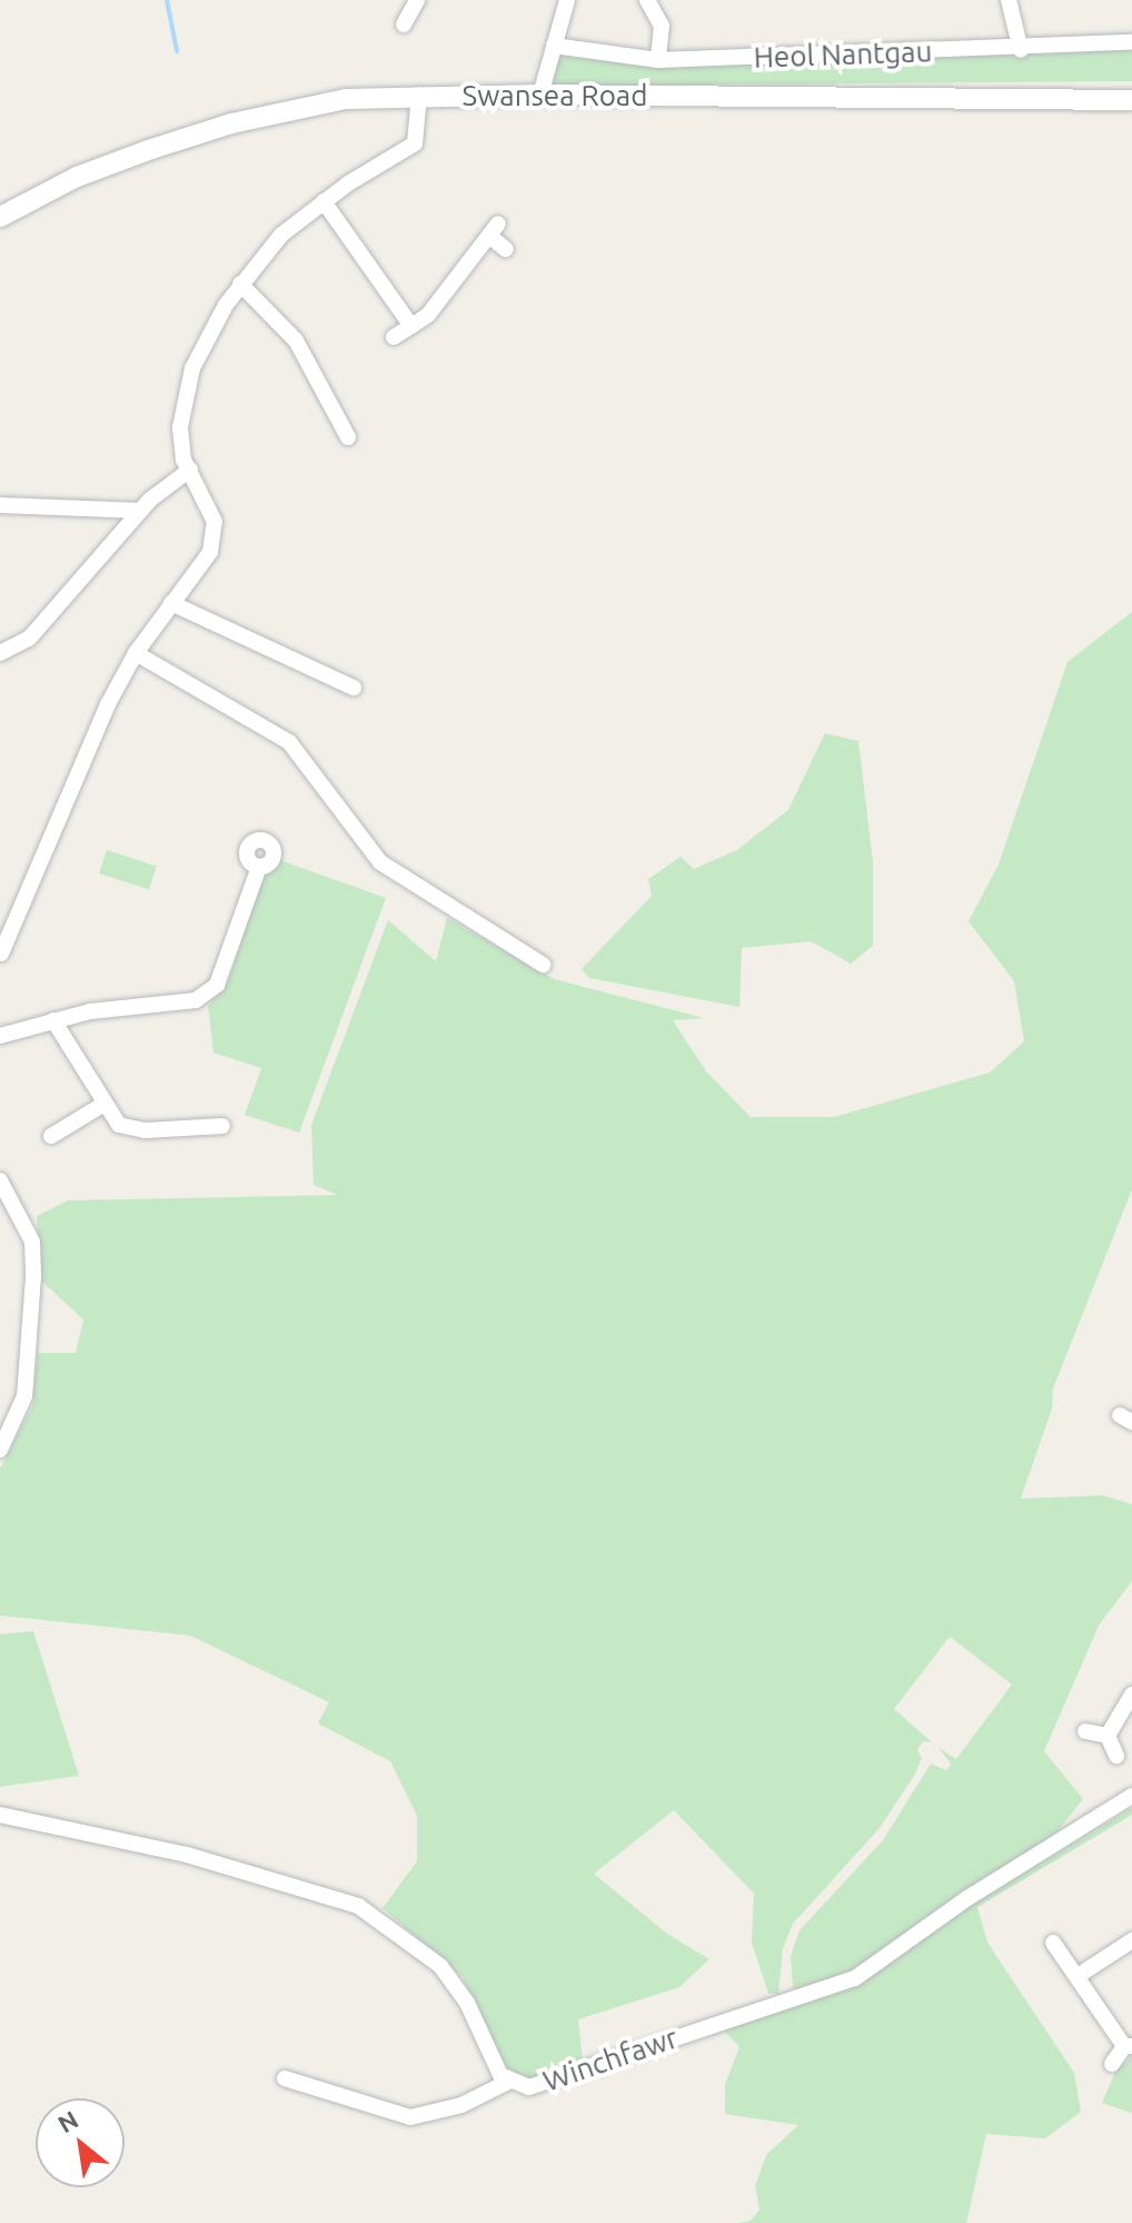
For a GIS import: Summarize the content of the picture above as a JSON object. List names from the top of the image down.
{
  "streets": {
    "street": ["Heol Nantgau", "Swansea Road", "Winchfawr"]
  },
  "north": "top left"
}
